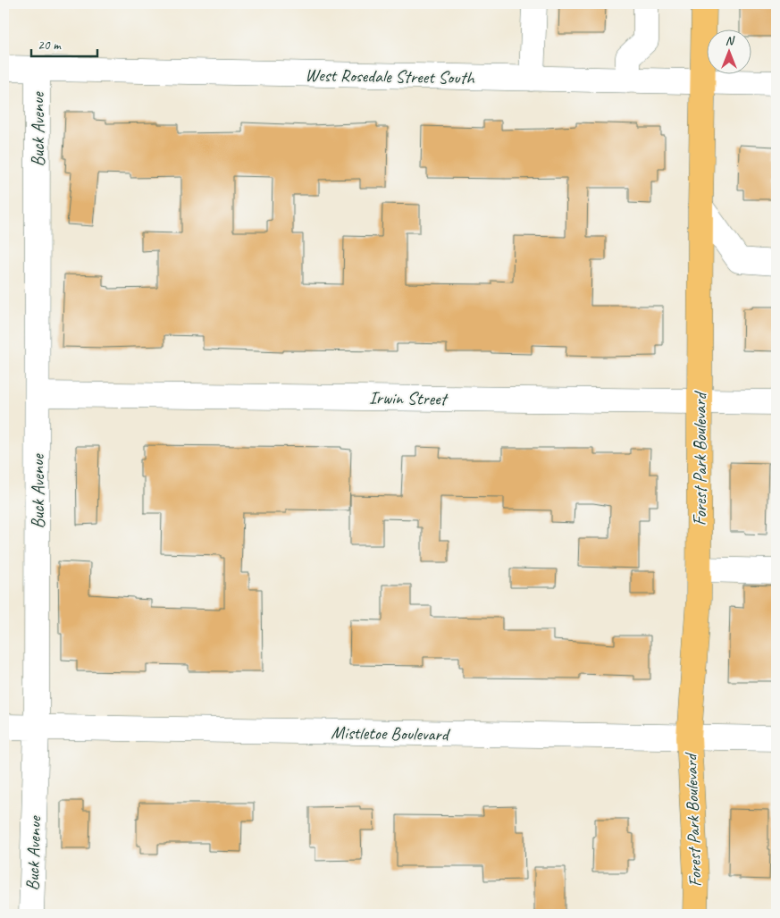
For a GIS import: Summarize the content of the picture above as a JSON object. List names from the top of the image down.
{
  "streets": {
    "main road": ["Forest Park Boulevard"],
    "street": [
      "West Rosedale Street South",
      "Buck Avenue",
      "Irwin Street",
      "Mistletoe Boulevard"
    ]
  },
  "crossings": [
    ["West Rosedale Street South", "Buck Avenue"],
    ["West Rosedale Street South", "Forest Park Boulevard"],
    ["Buck Avenue", "Irwin Street"],
    ["Buck Avenue", "Mistletoe Boulevard"],
    ["Irwin Street", "Forest Park Boulevard"],
    ["Forest Park Boulevard", "Mistletoe Boulevard"]
  ],
  "scale_bar": "20 m",
  "north": "top"
}
